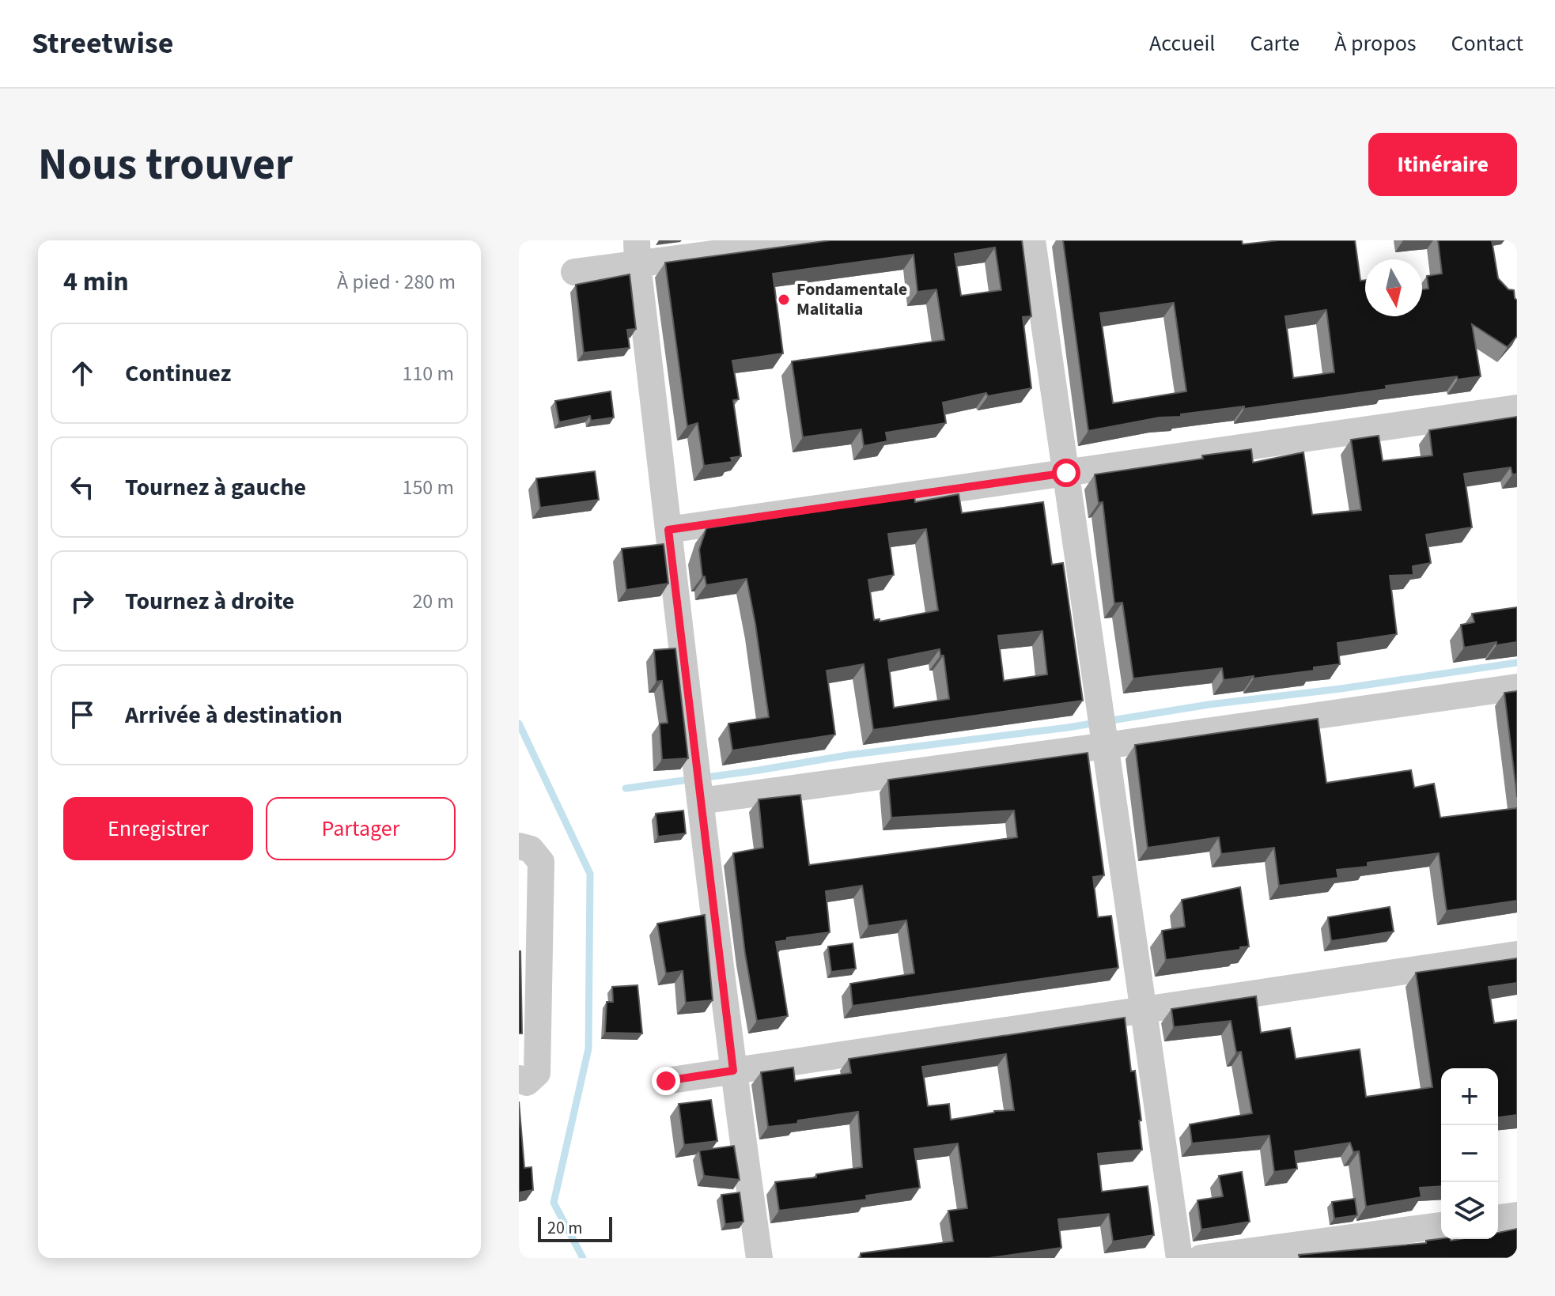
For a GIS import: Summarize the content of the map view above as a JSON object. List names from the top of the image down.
{
  "places": ["Fondamentale Malitalia"],
  "scale_bar": "20 m",
  "north": "bottom",
  "page": {
    "header": "Streetwise",
    "nav": [
      "Accueil",
      "Carte",
      "À propos",
      "Contact"
    ],
    "buttons": [
      "Itinéraire",
      ["Enregistrer", "Partager"]
    ],
    "title": "Nous trouver",
    "heading": ["4 min", "À pied · 280 m"],
    "list": [
      ["Continuez", "110 m"],
      ["Tournez à gauche", "150 m"],
      ["Tournez à droite", "20 m"],
      "Arrivée à destination"
    ],
    "map_buttons": ["+", "−"],
    "scale": "20 m"
  }
}
